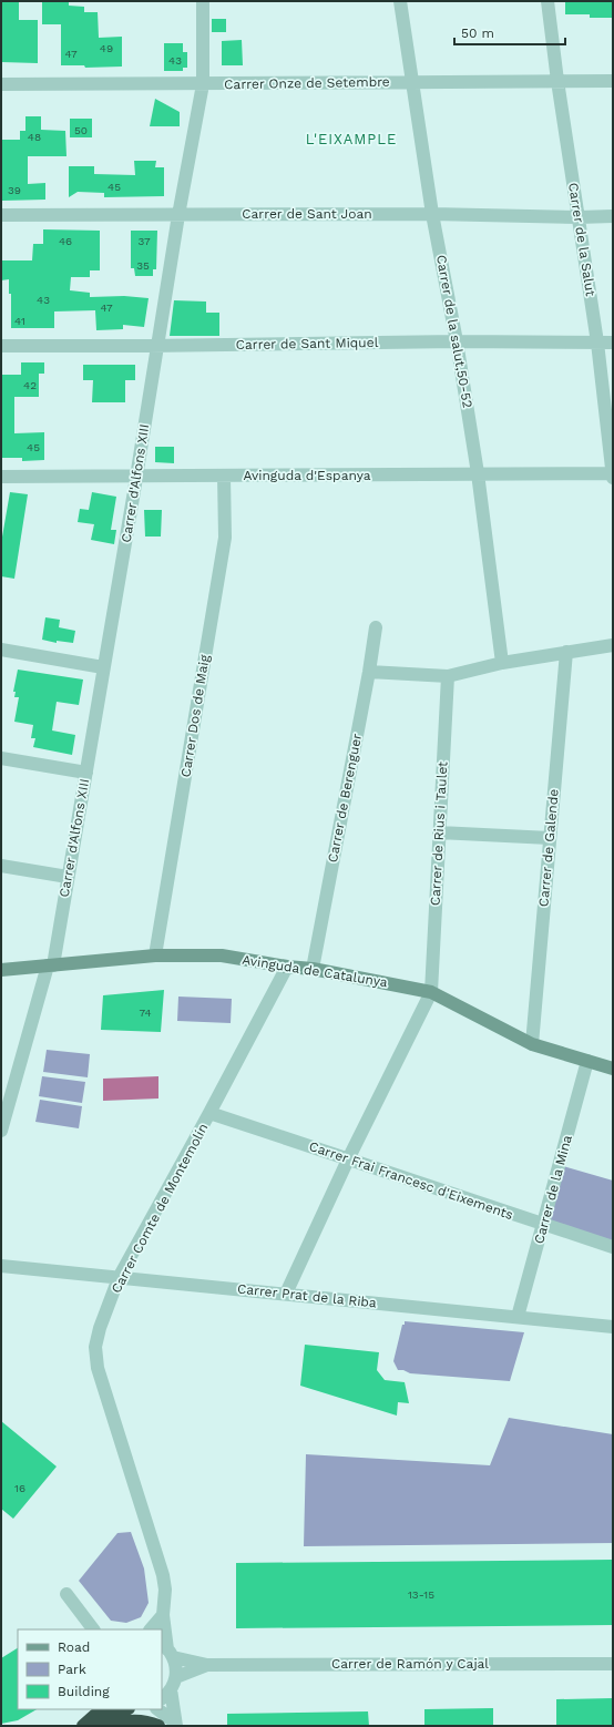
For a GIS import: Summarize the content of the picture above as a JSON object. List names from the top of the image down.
{
  "streets": {
    "street": [
      "Carrer Onze de Setembre",
      "Carrer de Sant Joan",
      "Carrer de la Salut",
      "Carrer de la salut,50-52",
      "Carrer de Sant Miquel",
      "Avinguda d'Espanya",
      "Carrer d'Alfons XIII",
      "Carrer Dos de Maig",
      "Carrer de Berenguer",
      "Carrer de Rius i Taulet",
      "Carrer de Galende",
      "Avinguda de Catalunya",
      "Carrer Frai Francesc d'Eixements",
      "Carrer de la Mina",
      "Carrer Comte de Montemolín",
      "Carrer Prat de la Riba",
      "Carrer de Ramón y Cajal"
    ]
  },
  "crossings": [
    ["Carrer Onze de Setembre", "Carrer de la Salut"],
    ["Carrer Onze de Setembre", "Carrer de la salut,50-52"],
    ["Carrer Onze de Setembre", "Carrer d'Alfons XIII"],
    ["Carrer de Sant Joan", "Carrer de la Salut"],
    ["Carrer de Sant Joan", "Carrer de la salut,50-52"],
    ["Carrer de Sant Joan", "Carrer d'Alfons XIII"],
    ["Carrer de la Salut", "Carrer de Sant Miquel"],
    ["Carrer de la Salut", "Avinguda d'Espanya"],
    ["Carrer de la salut,50-52", "Carrer de Sant Miquel"],
    ["Carrer de la salut,50-52", "Avinguda d'Espanya"],
    ["Carrer de Sant Miquel", "Carrer d'Alfons XIII"],
    ["Avinguda d'Espanya", "Carrer d'Alfons XIII"],
    ["Avinguda d'Espanya", "Carrer Dos de Maig"],
    ["Carrer d'Alfons XIII", "Avinguda de Catalunya"],
    ["Carrer Dos de Maig", "Avinguda de Catalunya"],
    ["Carrer de Berenguer", "Avinguda de Catalunya"],
    ["Carrer de Rius i Taulet", "Avinguda de Catalunya"],
    ["Carrer de Galende", "Avinguda de Catalunya"],
    ["Avinguda de Catalunya", "Carrer de la Mina"],
    ["Avinguda de Catalunya", "Carrer Comte de Montemolín"],
    ["Carrer Frai Francesc d'Eixements", "Carrer de la Mina"],
    ["Carrer Frai Francesc d'Eixements", "Carrer Comte de Montemolín"],
    ["Carrer de la Mina", "Carrer Prat de la Riba"],
    ["Carrer Comte de Montemolín", "Carrer Prat de la Riba"],
    ["Carrer Comte de Montemolín", "Carrer de Ramón y Cajal"]
  ],
  "districts": ["L'EIXAMPLE"],
  "house_numbers": [
    "49",
    "47",
    "43",
    "50",
    "48",
    "45",
    "39",
    "46",
    "37",
    "35",
    "43",
    "47",
    "41",
    "42",
    "45",
    "74",
    "16",
    "13-15"
  ],
  "legend": ["Road", "Park", "Building"],
  "scale_bar": "50 m"
}
